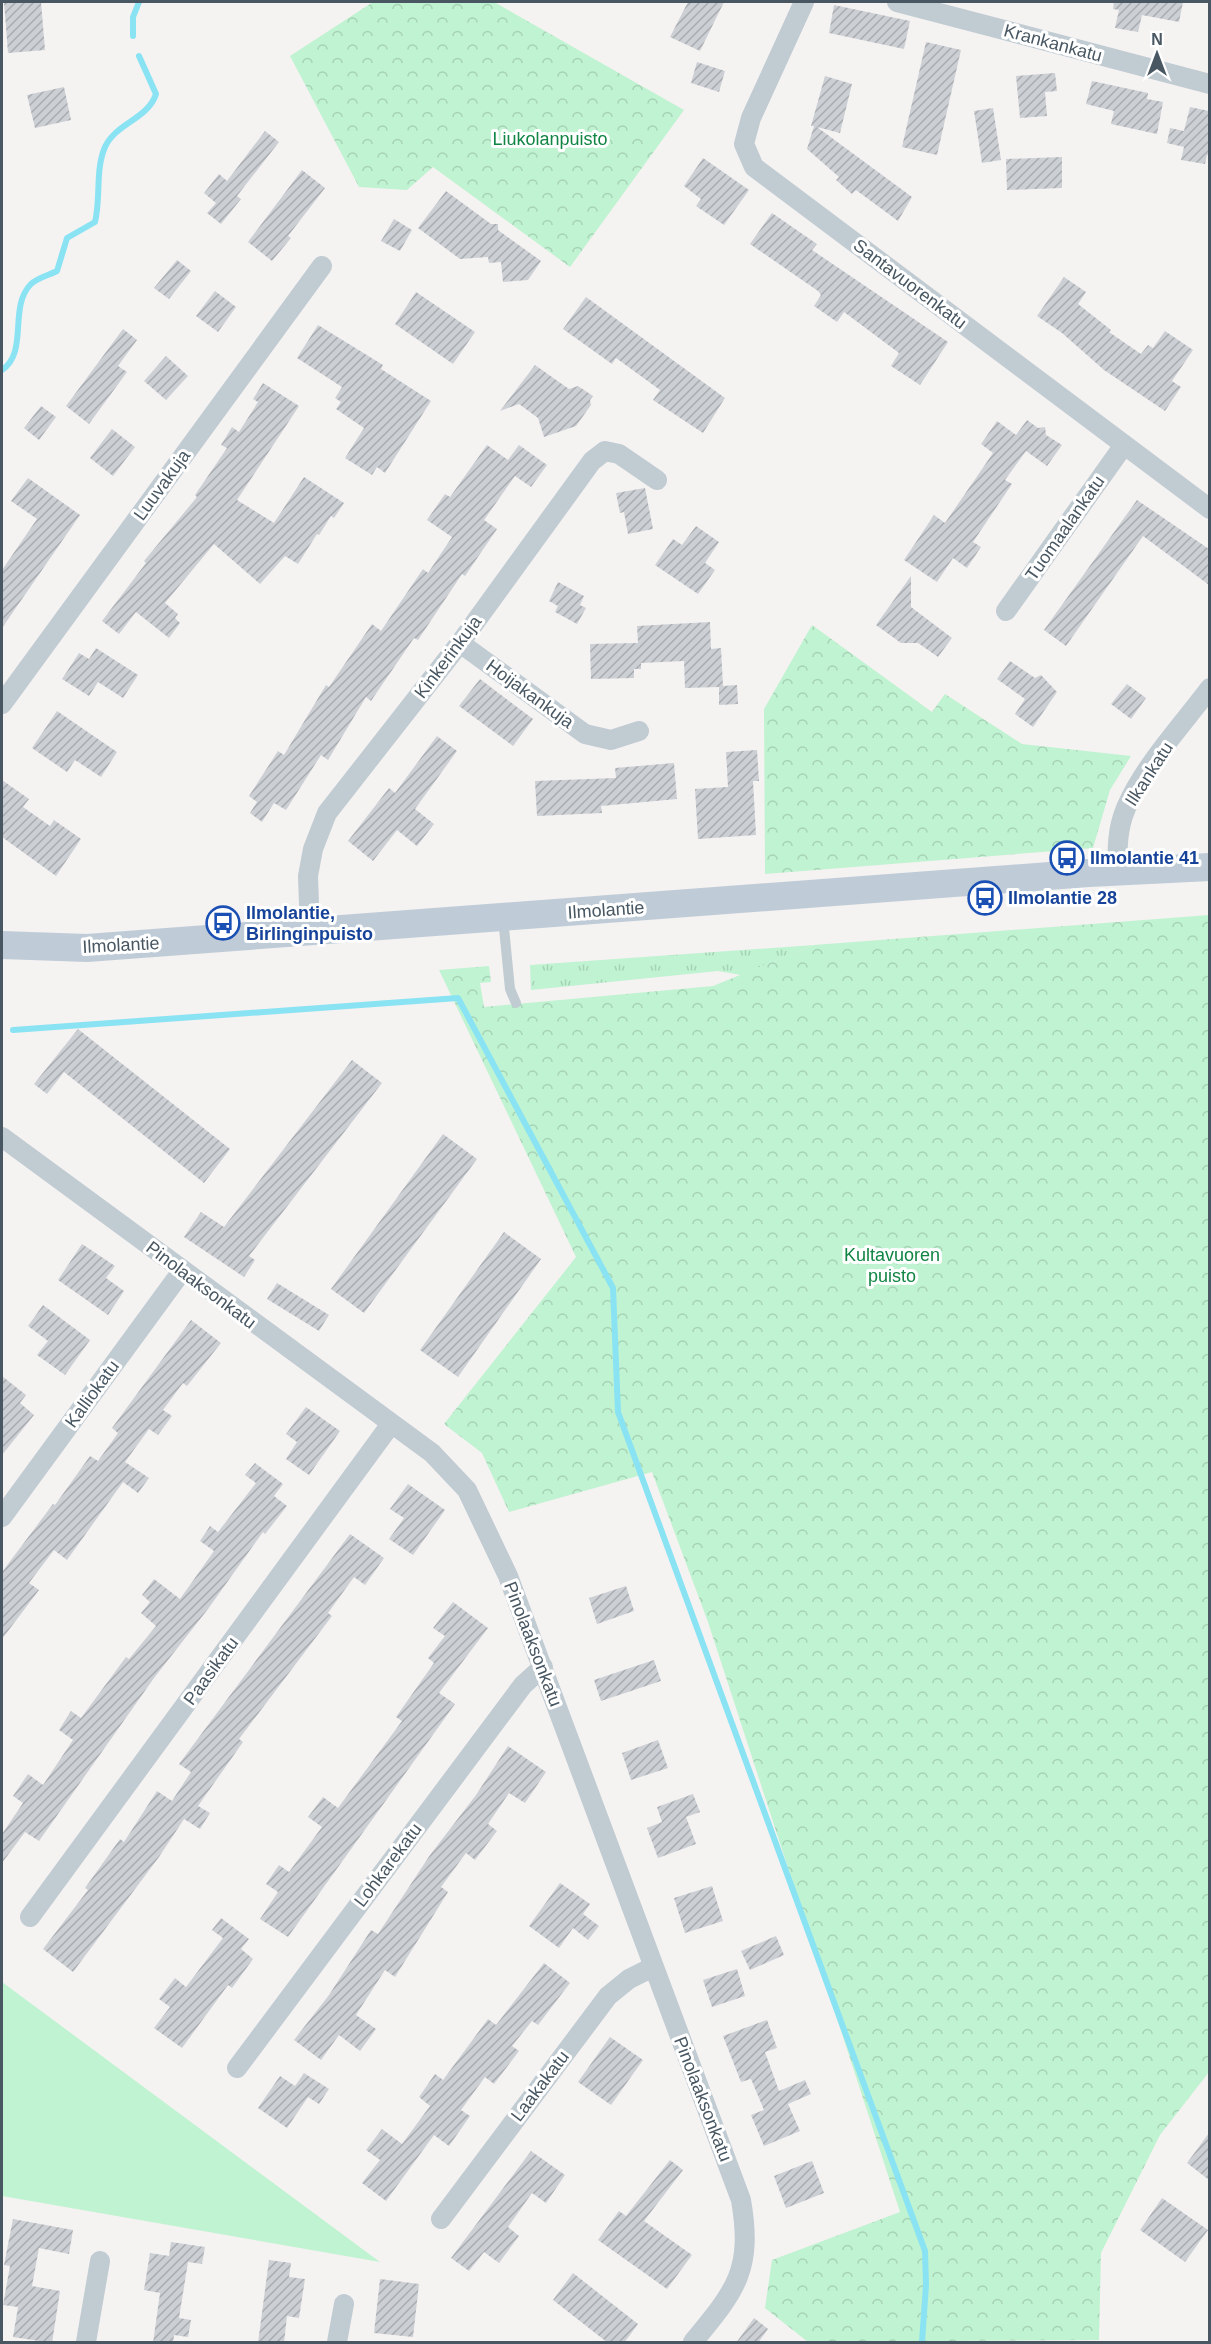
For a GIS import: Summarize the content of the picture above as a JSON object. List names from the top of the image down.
{
  "streets": {
    "street": [
      "Krankankatu",
      "Santavuorenkatu",
      "Luuvakuja",
      "Tuomaalankatu",
      "Kinkerinkuja",
      "Hoijakankuja",
      "Ilkankatu",
      "Ilmolantie",
      "Pinolaaksonkatu",
      "Kalliokatu",
      "Paasikatu",
      "Lohkarekatu",
      "Laakakatu"
    ]
  },
  "crossings": [
    ["Santavuorenkatu", "Tuomaalankatu"],
    ["Kinkerinkuja", "Hoijakankuja"],
    ["Kinkerinkuja", "Ilmolantie"],
    ["Ilkankatu", "Ilmolantie"],
    ["Pinolaaksonkatu", "Kalliokatu"],
    ["Pinolaaksonkatu", "Paasikatu"],
    ["Pinolaaksonkatu", "Lohkarekatu"],
    ["Pinolaaksonkatu", "Laakakatu"]
  ],
  "parks": ["Liukolanpuisto", "Kultavuoren puisto"],
  "places": {
    "bus stop": ["Ilmolantie 41", "Ilmolantie 28", "Ilmolantie, Birlinginpuisto"]
  },
  "north": "top"
}
